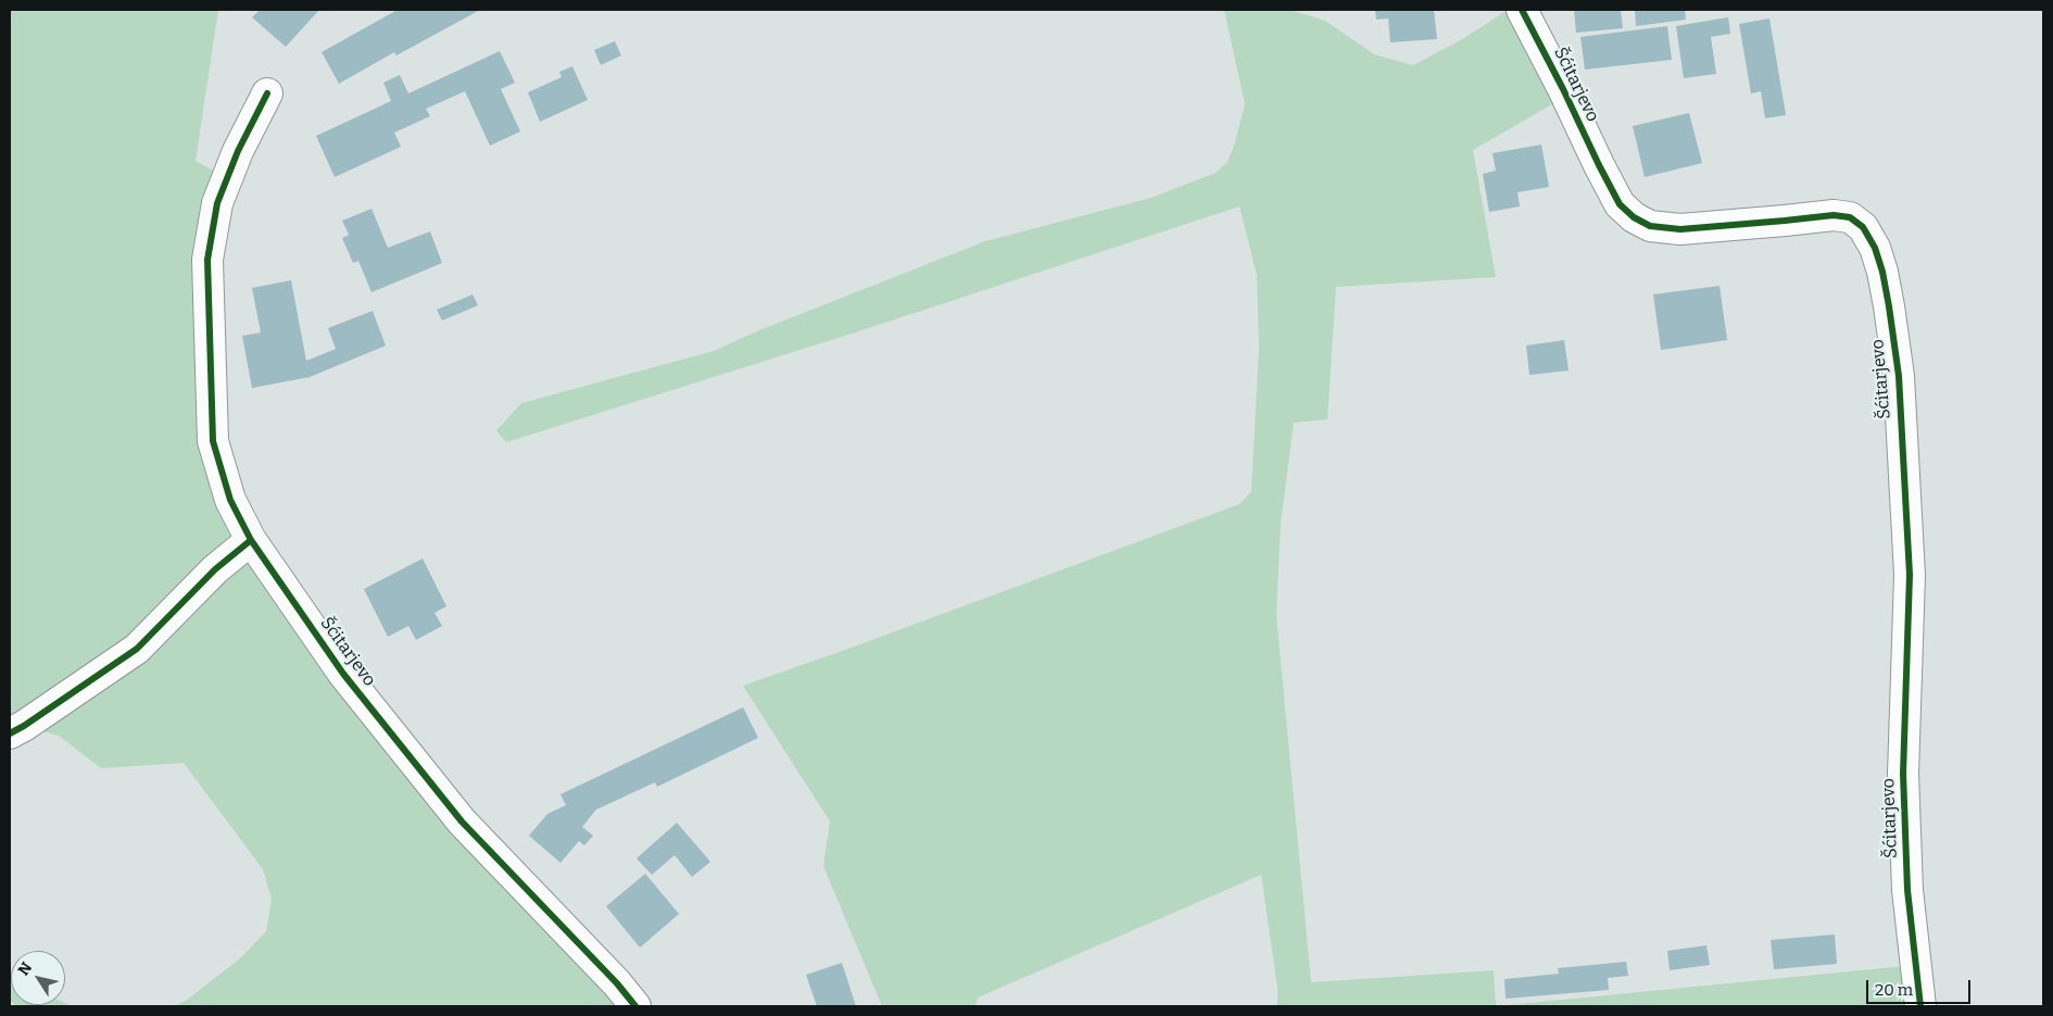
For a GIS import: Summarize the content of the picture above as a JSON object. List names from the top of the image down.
{
  "streets": {
    "street": ["Šćitarjevo"]
  },
  "scale_bar": "20 m",
  "north": "top left"
}
